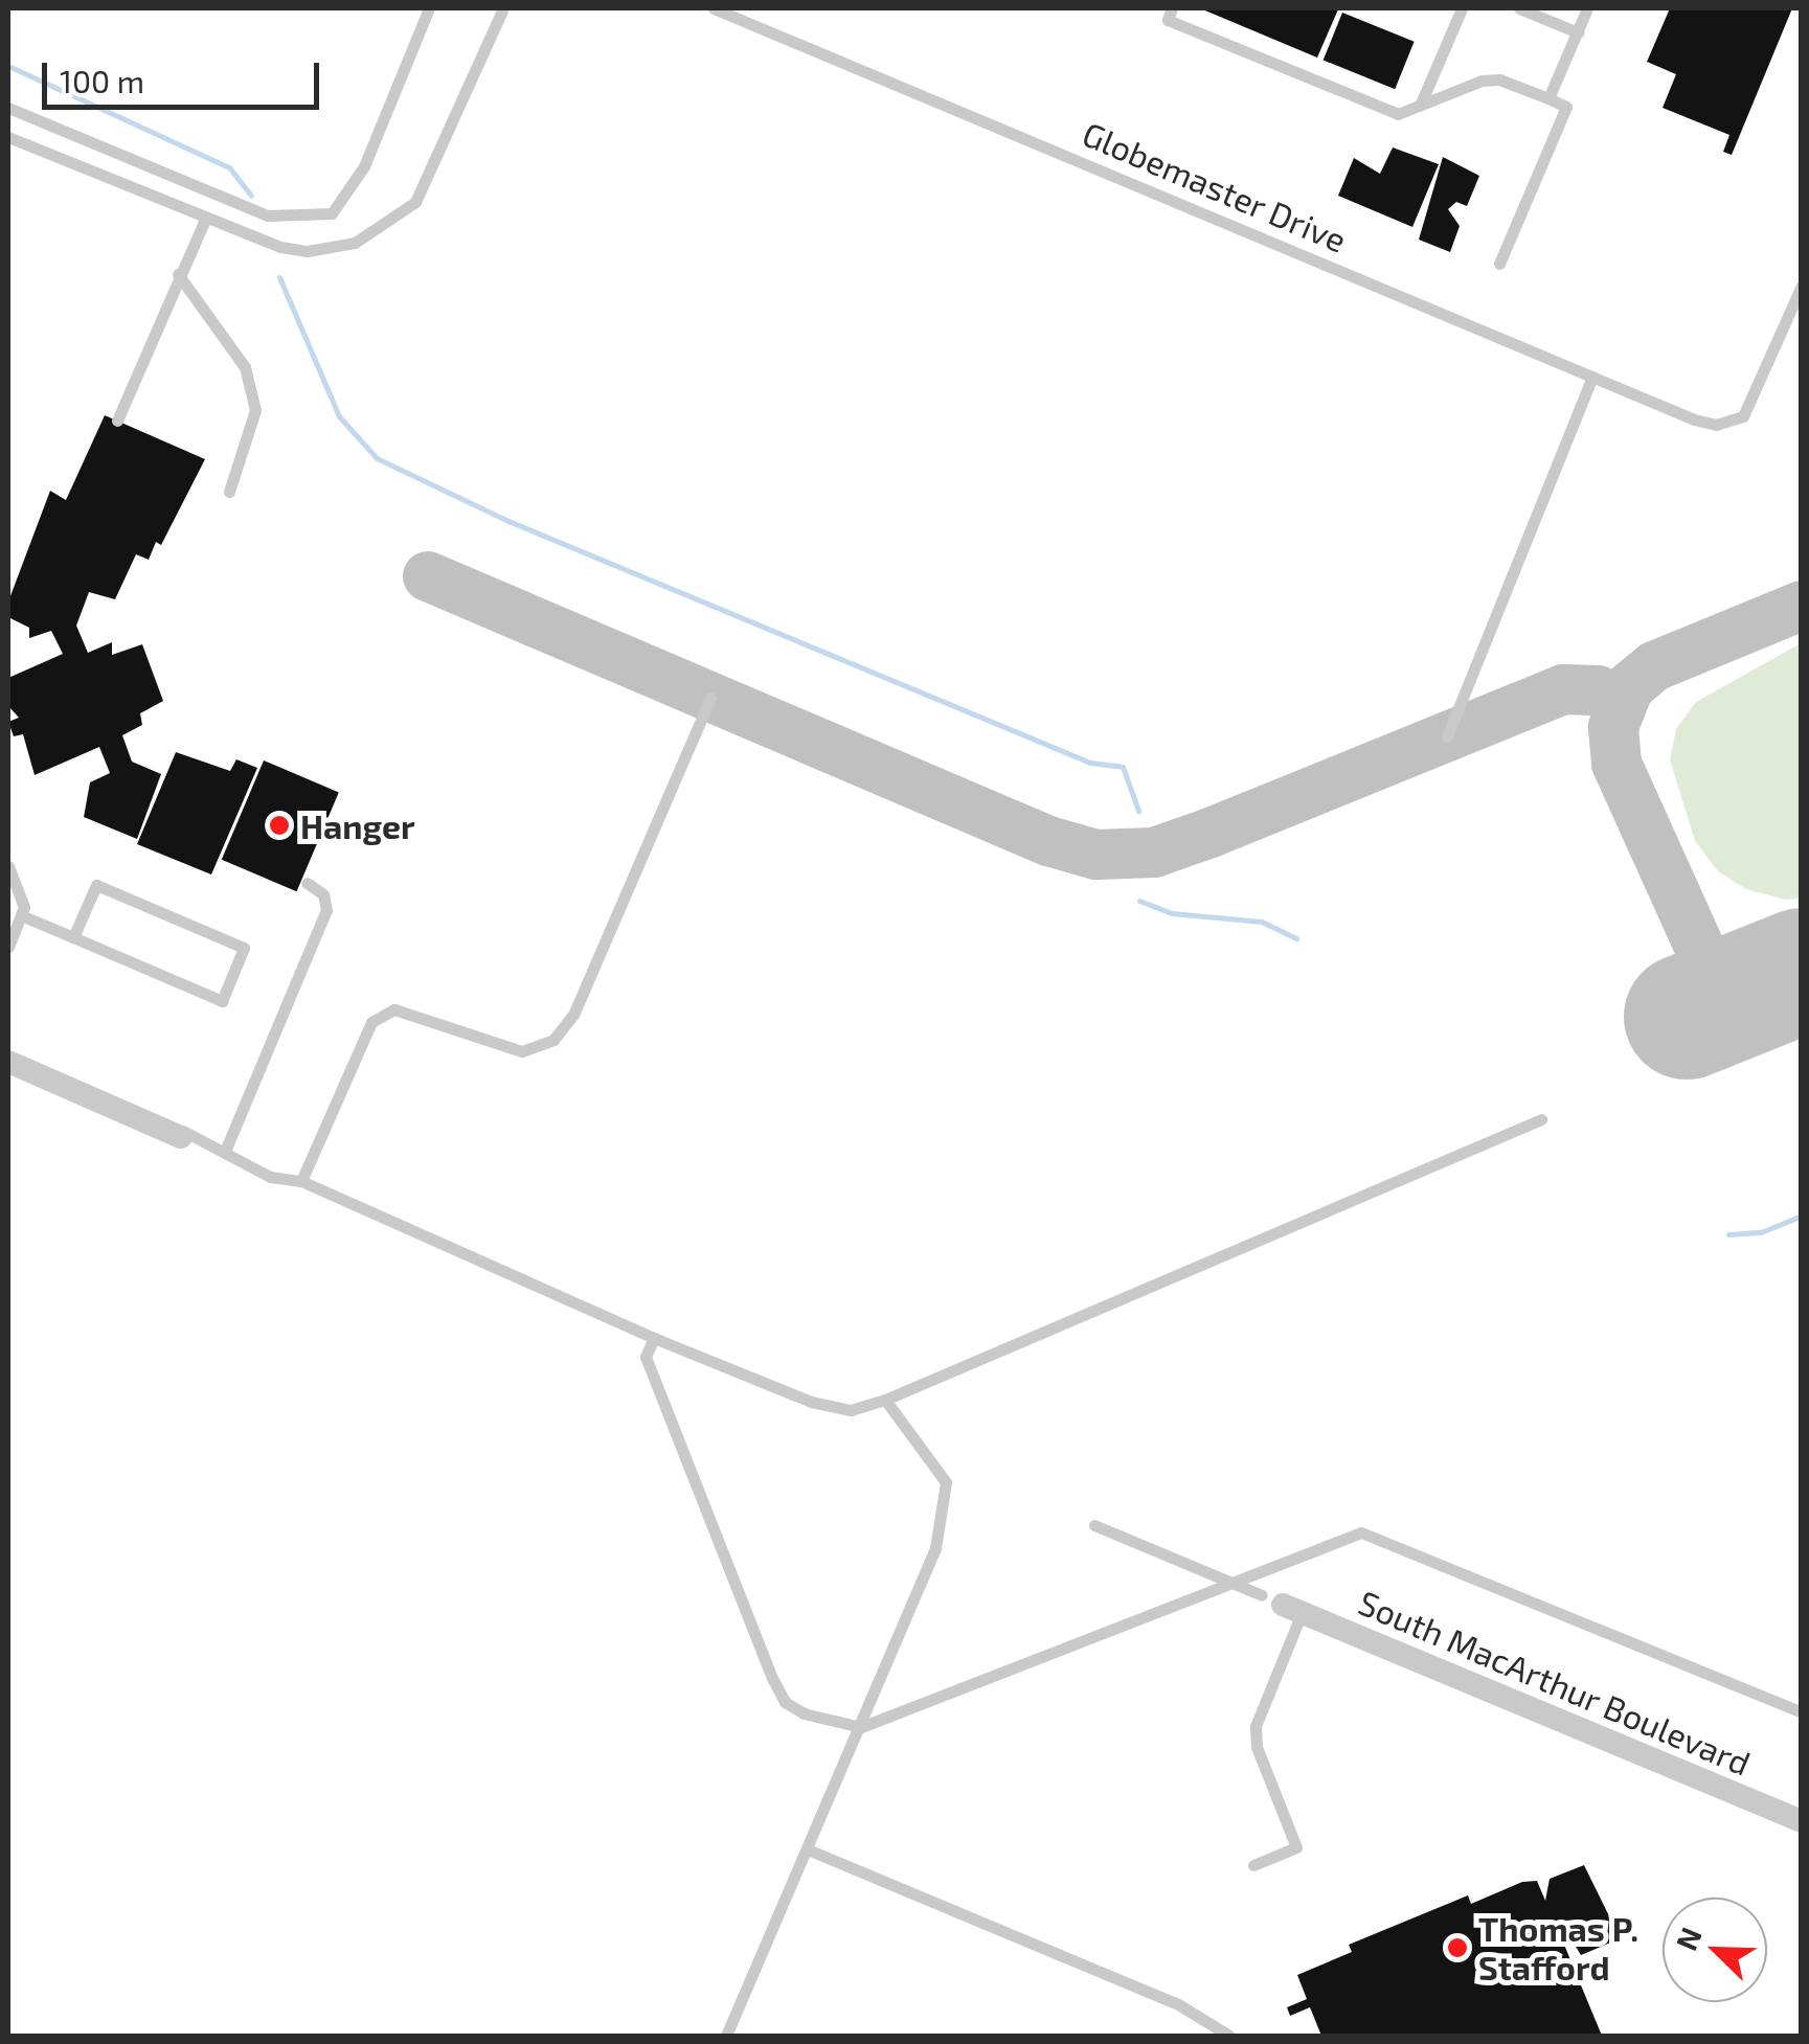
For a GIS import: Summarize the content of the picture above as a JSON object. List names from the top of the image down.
{
  "streets": {
    "street": ["South MacArthur Boulevard"],
    "lane": ["Globemaster Drive"]
  },
  "places": ["Hanger", "Thomas P. Stafford"],
  "scale_bar": "100 m",
  "north": "top left"
}
